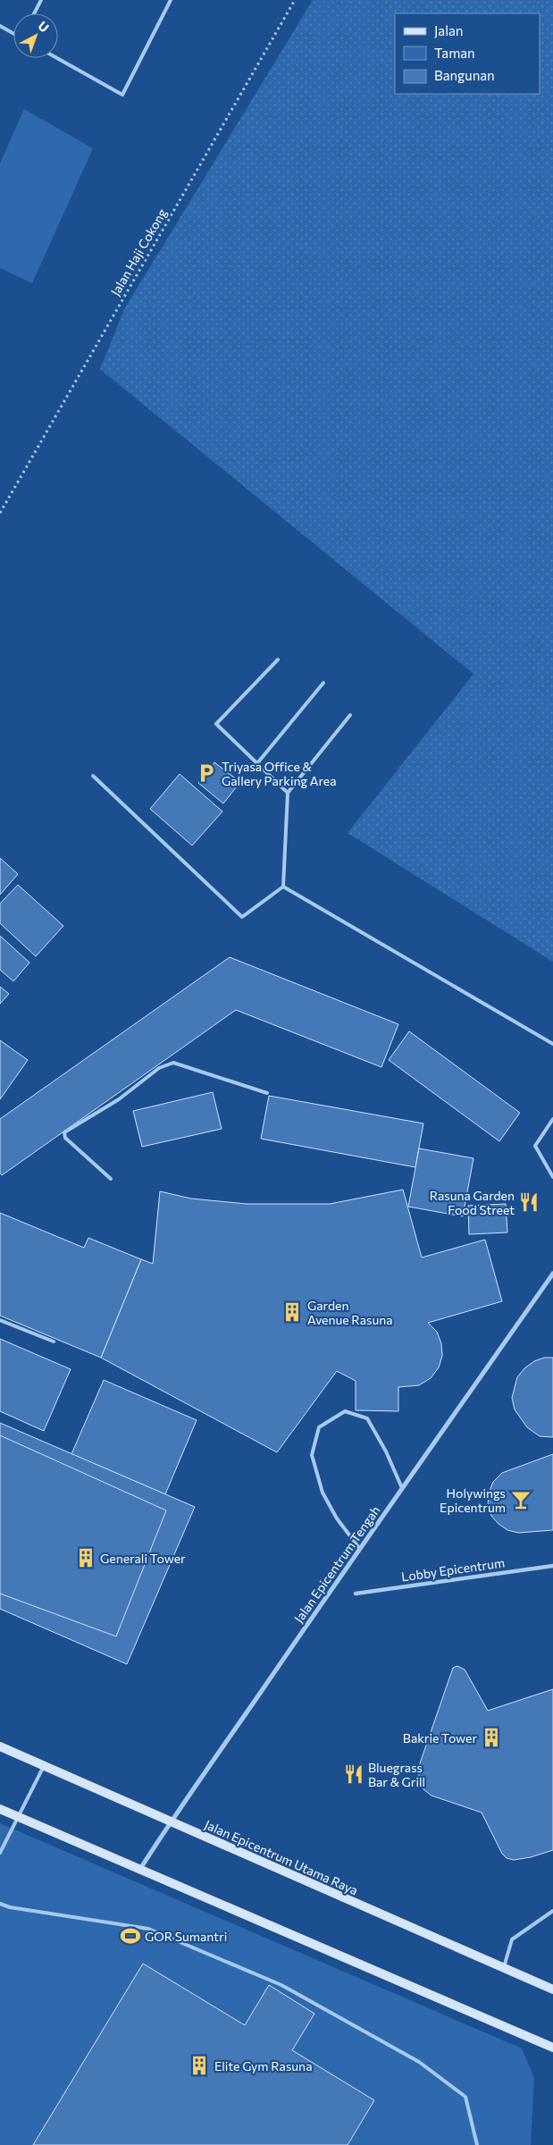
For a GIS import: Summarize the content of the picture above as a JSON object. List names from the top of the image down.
{
  "streets": {
    "main road": ["Jalan Epicentrum Utama Raya"],
    "street": ["Jalan Epicentrum Tengah", "Lobby Epicentrum"],
    "path": ["Jalan Haji Cokong"]
  },
  "crossings": [
    ["Jalan Epicentrum Tengah", "Jalan Epicentrum Utama Raya"]
  ],
  "places": {
    "parking": ["Triyasa Office & Gallery Parking Area"],
    "restaurant": ["Rasuna Garden Food Street", "Bluegrass Bar & Grill"],
    "building": [
      "Garden Avenue Rasuna",
      "Generali Tower",
      "Bakrie Tower",
      "Elite Gym Rasuna"
    ],
    "bar": ["Holywings Epicentrum"],
    "sports": ["GOR Sumantri"]
  },
  "legend": ["Jalan", "Taman", "Bangunan"],
  "north": "top right"
}
